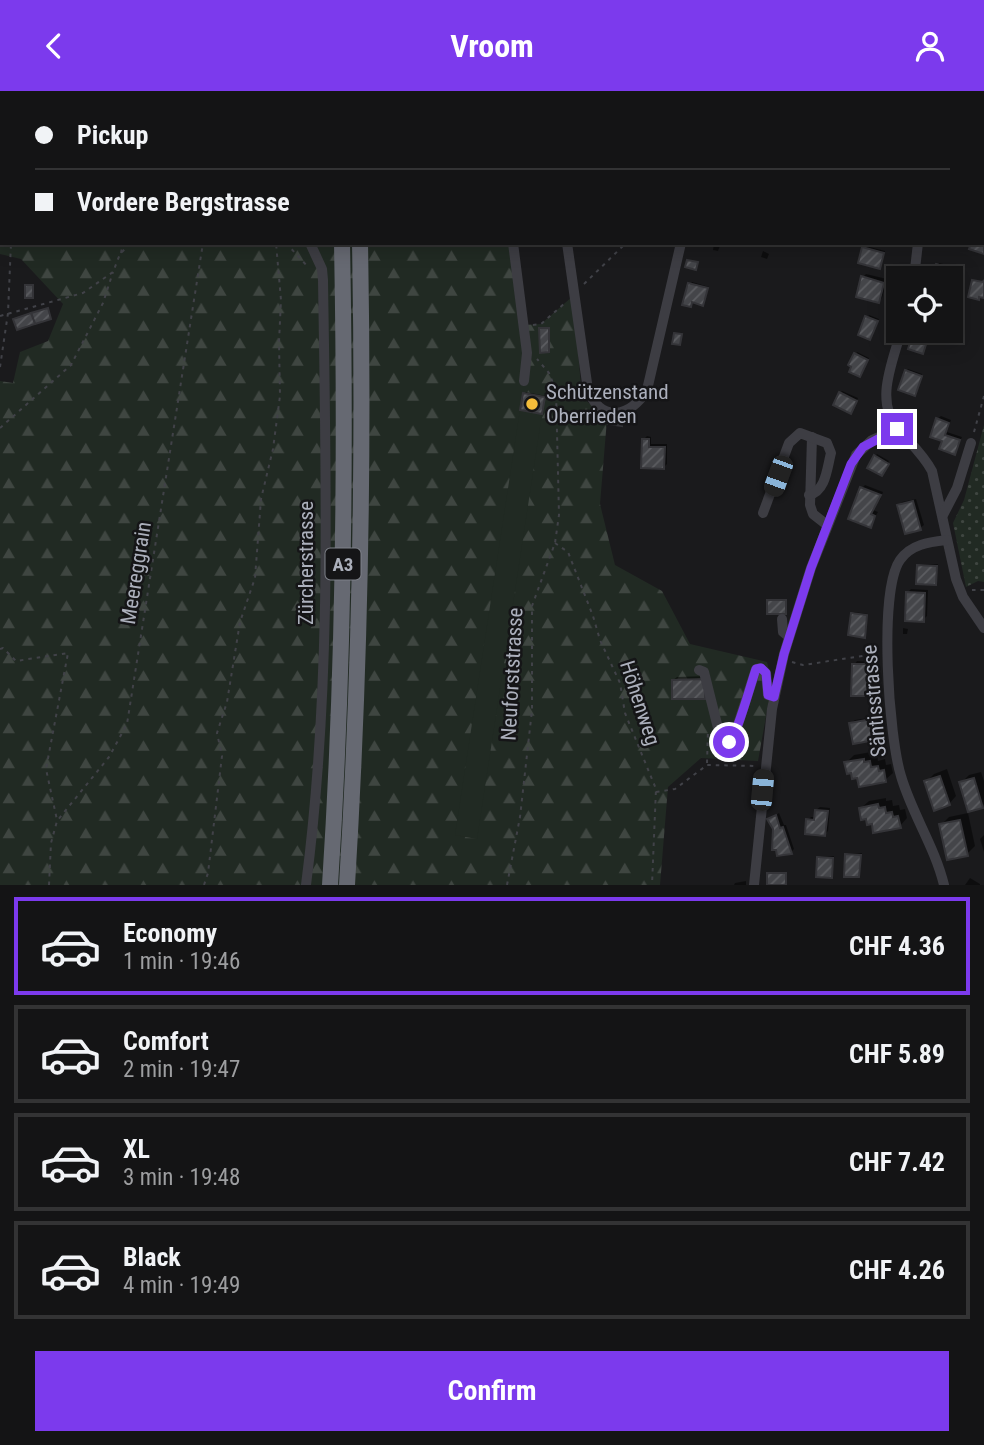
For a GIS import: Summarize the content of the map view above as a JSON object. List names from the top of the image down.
{
  "streets": {
    "highway": ["A3"],
    "street": ["Zürcherstrasse", "Säntisstrasse"],
    "path": ["Meereggrain", "Neuforststrasse", "Höhenweg"]
  },
  "crossings": [
    ["Neuforststrasse", "Höhenweg"]
  ],
  "places": ["Schützenstand Oberrieden"],
  "page": {
    "header": "Vroom",
    "banner": ["Pickup", "Vordere Bergstrasse"],
    "list": [
      {
        "name": "Economy",
        "note": "1 min · 19:46",
        "value": "CHF 4.36"
      },
      {
        "name": "Comfort",
        "note": "2 min · 19:47",
        "value": "CHF 5.89"
      },
      {
        "name": "XL",
        "note": "3 min · 19:48",
        "value": "CHF 7.42"
      },
      {
        "name": "Black",
        "note": "4 min · 19:49",
        "value": "CHF 4.26"
      }
    ],
    "buttons": "Confirm"
  }
}
